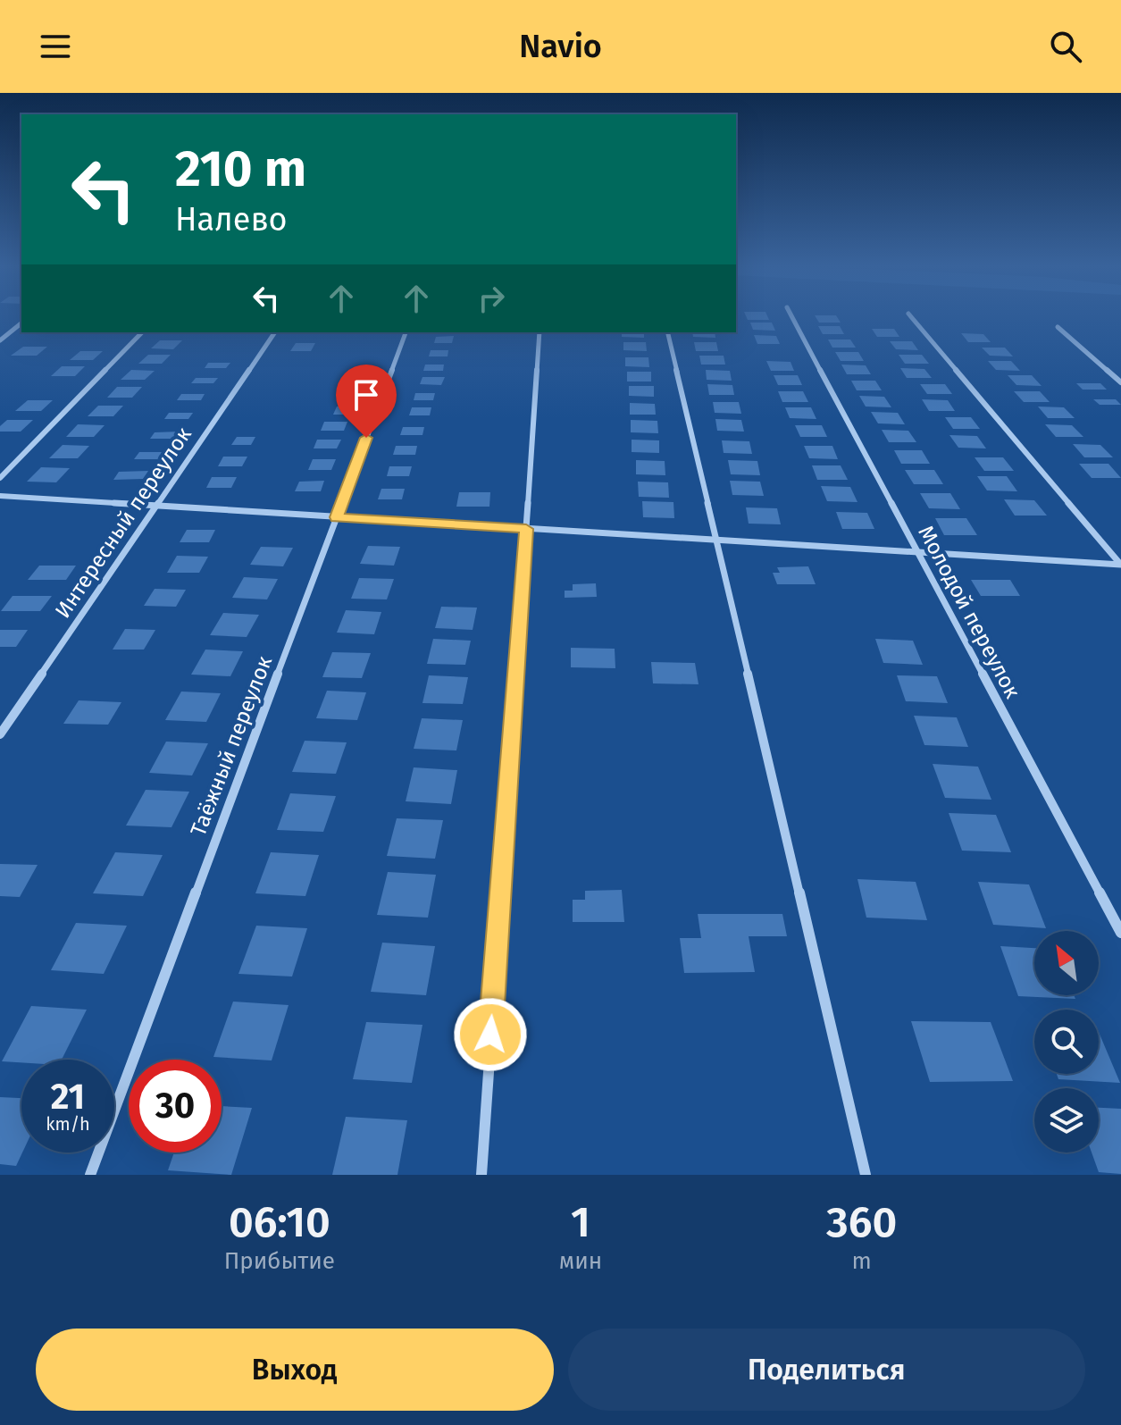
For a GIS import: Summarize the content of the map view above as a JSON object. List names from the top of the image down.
{
  "streets": {
    "street": ["Интересный переулок", "Молодой переулок", "Таёжный переулок"]
  },
  "north": "top left",
  "page": {
    "header": "Navio",
    "turn": ["210 m", "Налево"],
    "speed": "21 km/h",
    "limit": "30",
    "eta": [
      "06:10",
      "Прибытие",
      "1",
      "мин",
      "360",
      "m"
    ],
    "buttons": ["Выход", "Поделиться"]
  }
}
